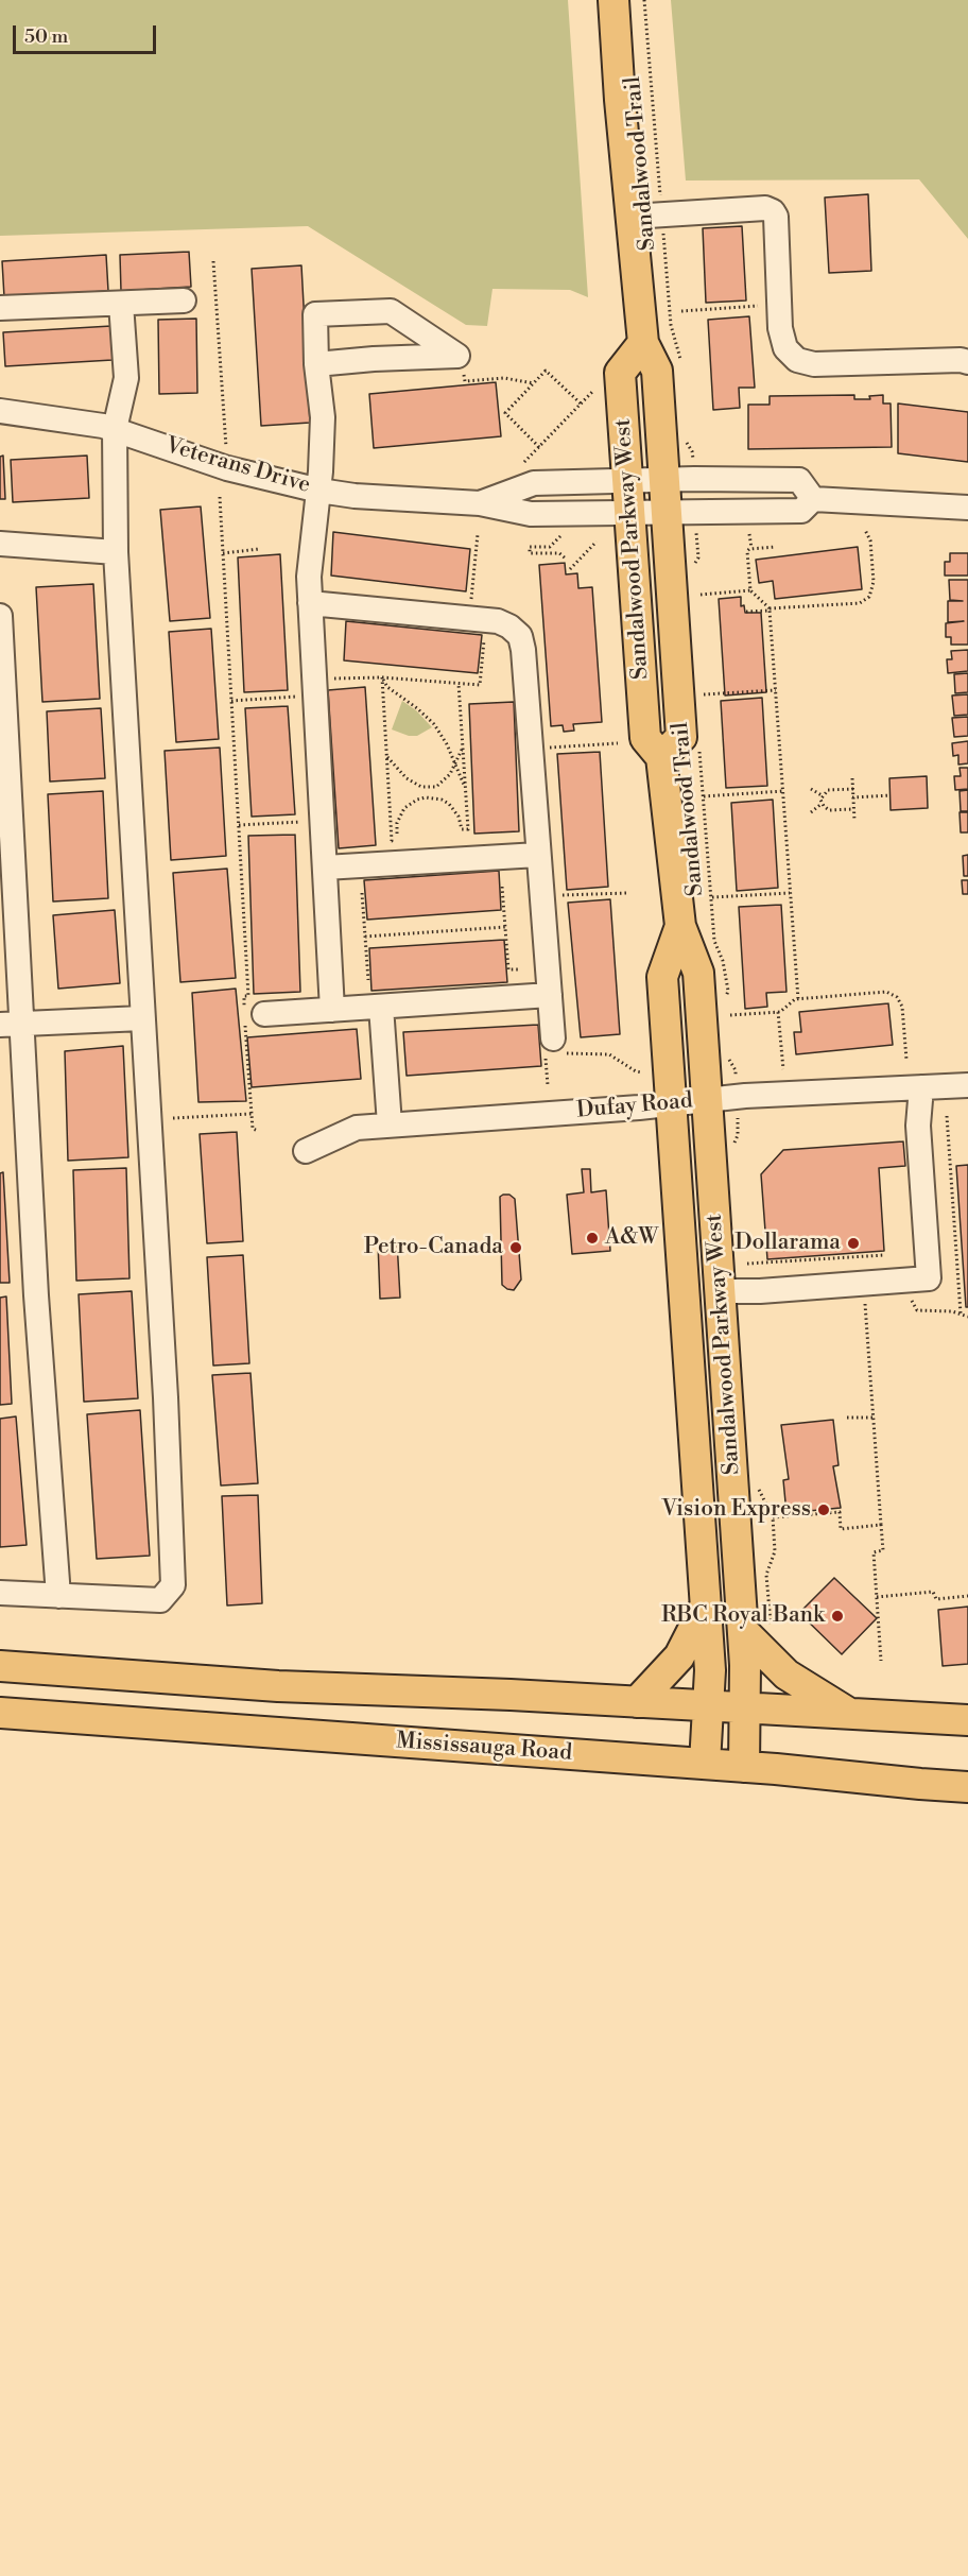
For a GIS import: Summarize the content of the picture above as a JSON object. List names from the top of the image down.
{
  "streets": {
    "main road": ["Sandalwood Parkway West", "Mississauga Road"],
    "street": ["Veterans Drive", "Dufay Road"],
    "path": ["Sandalwood Trail"]
  },
  "crossings": [
    ["Veterans Drive", "Sandalwood Parkway West"],
    ["Sandalwood Parkway West", "Dufay Road"],
    ["Sandalwood Parkway West", "Mississauga Road"]
  ],
  "places": [
    "A&W",
    "Dollarama",
    "Petro-Canada",
    "Vision Express",
    "RBC Royal Bank"
  ],
  "scale_bar": "50 m"
}
